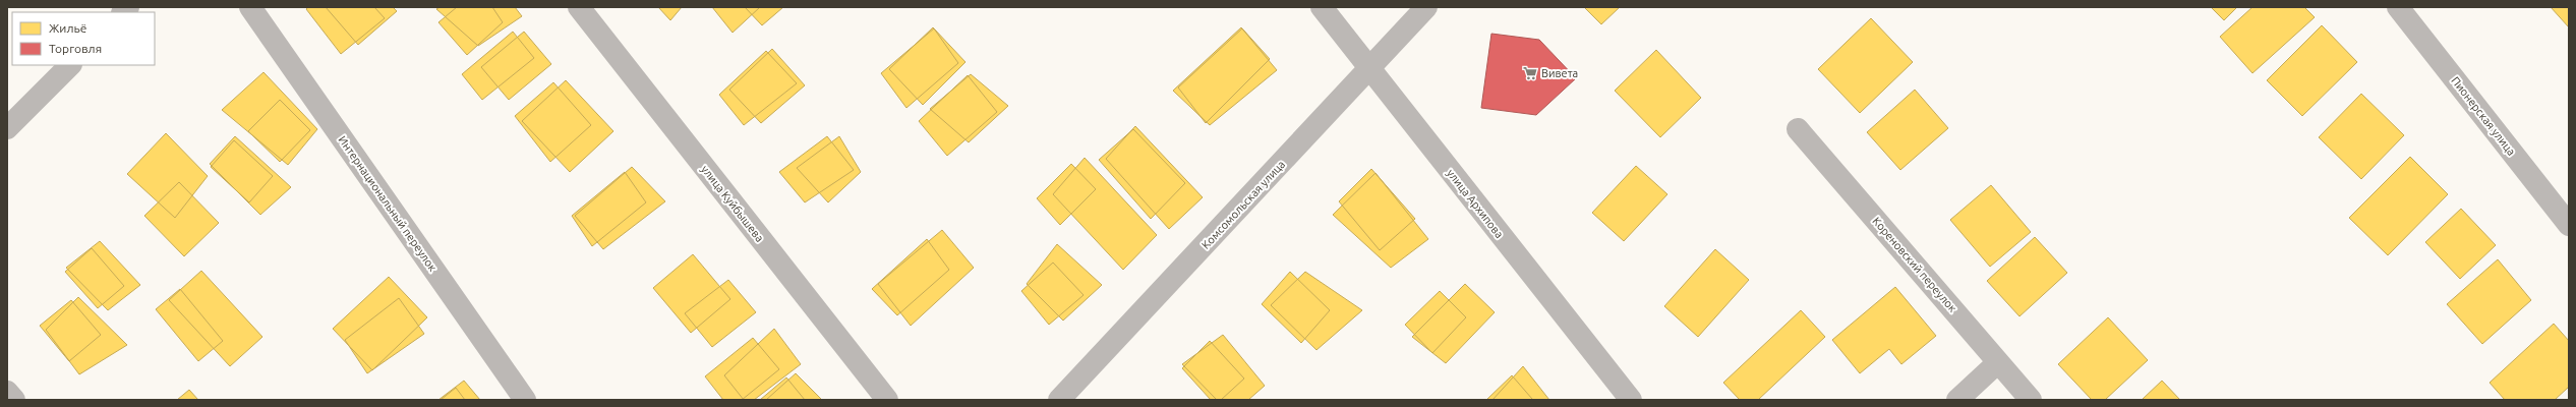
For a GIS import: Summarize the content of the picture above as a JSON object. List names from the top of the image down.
{
  "streets": {
    "street": [
      "Пионерская улица",
      "Интернациональный переулок",
      "улица Куйбышева",
      "улица Архипова",
      "Комсомольская улица",
      "Кореновский переулок"
    ]
  },
  "crossings": [
    ["улица Архипова", "Комсомольская улица"]
  ],
  "places": {
    "supermarket": ["Вивета"]
  },
  "legend": ["Жильё", "Торговля"]
}
